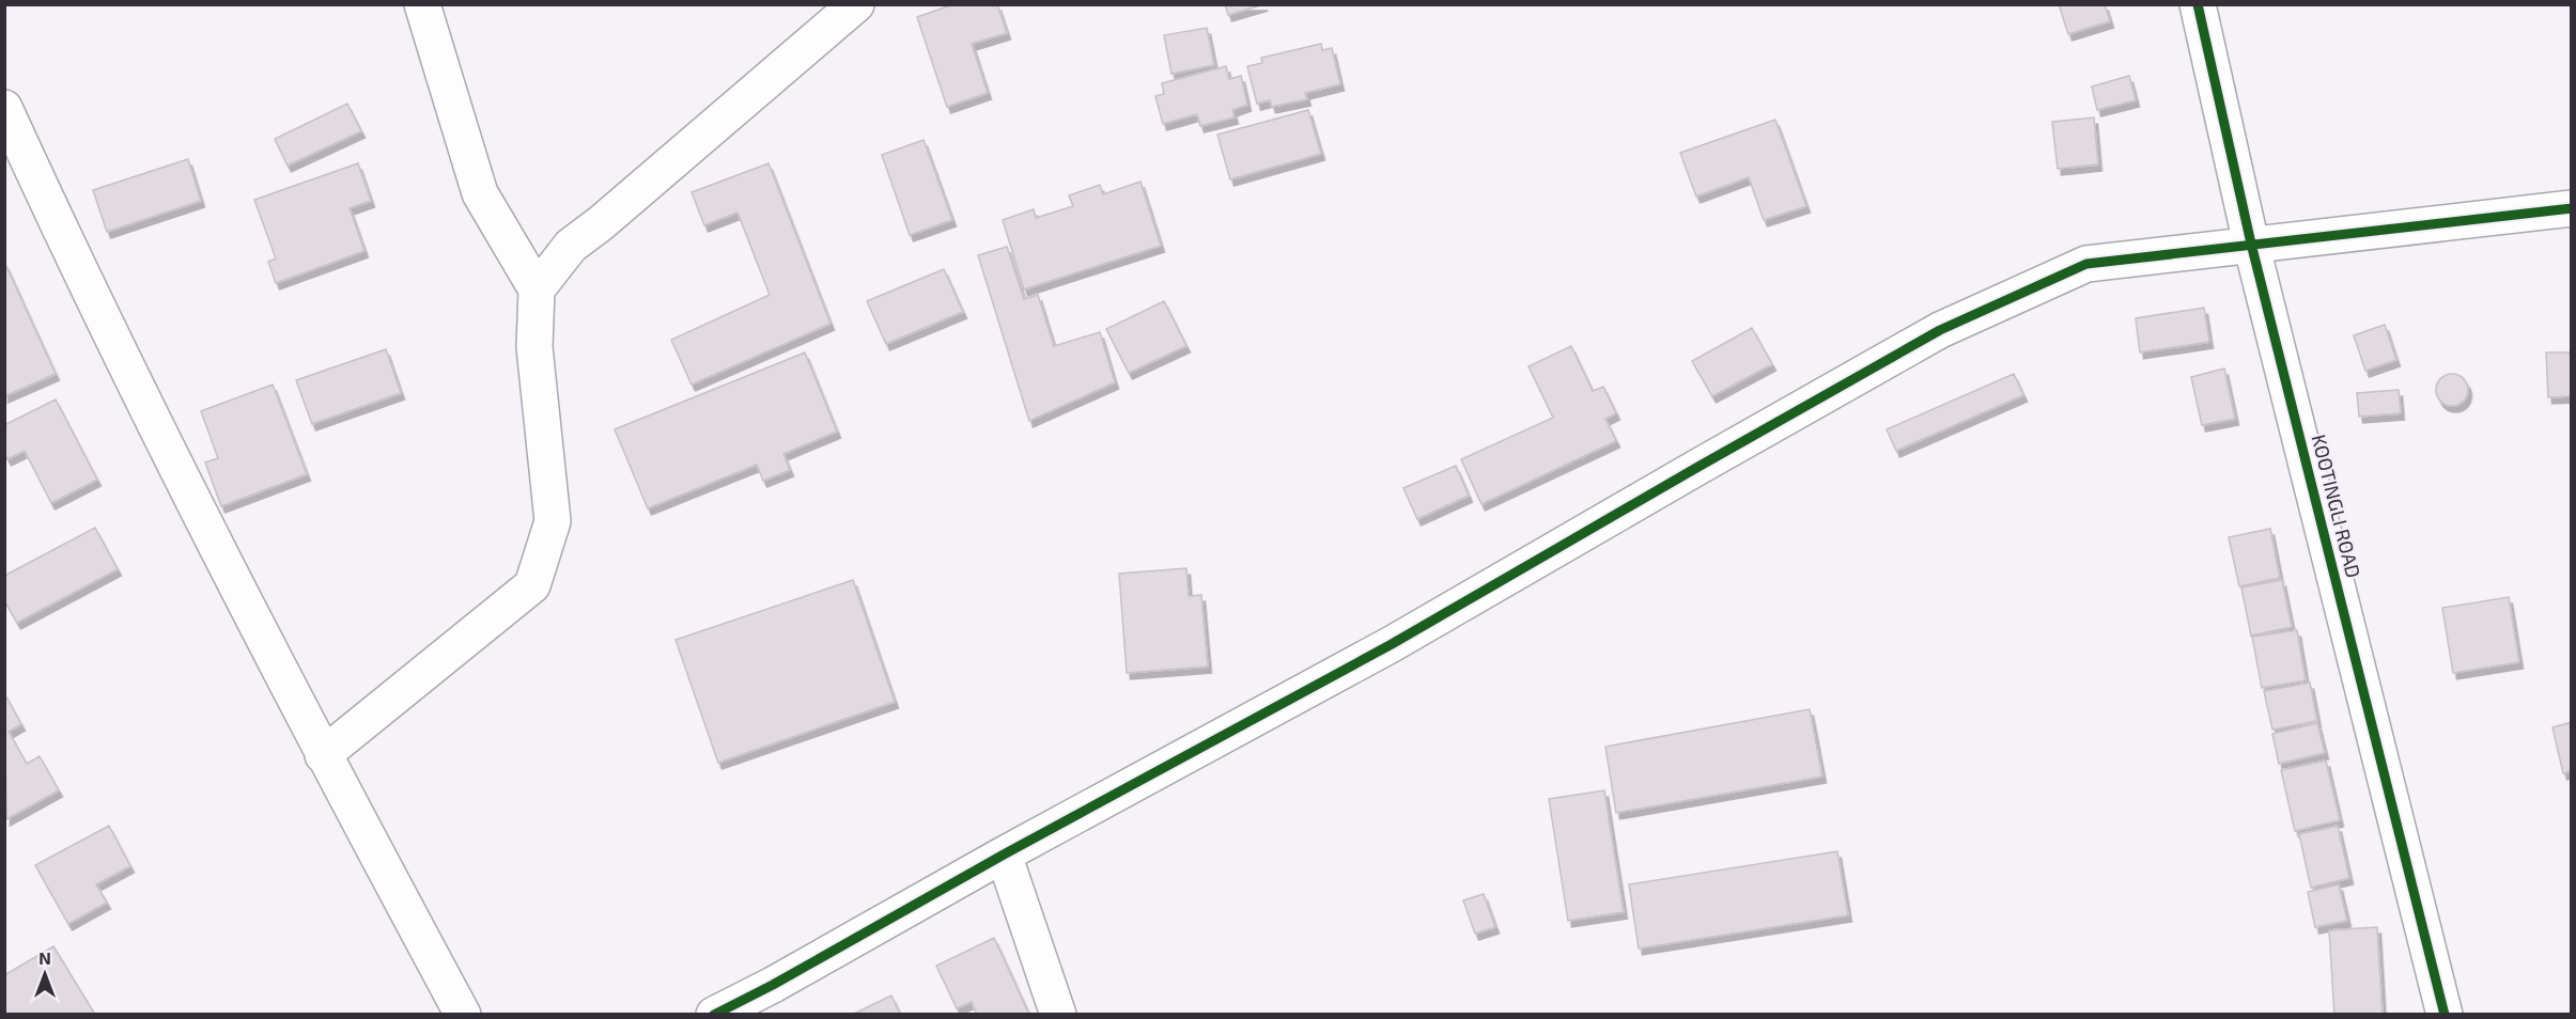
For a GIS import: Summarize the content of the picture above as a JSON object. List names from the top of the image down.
{
  "streets": {
    "street": ["KOOTINGLI ROAD"]
  },
  "north": "top"
}
